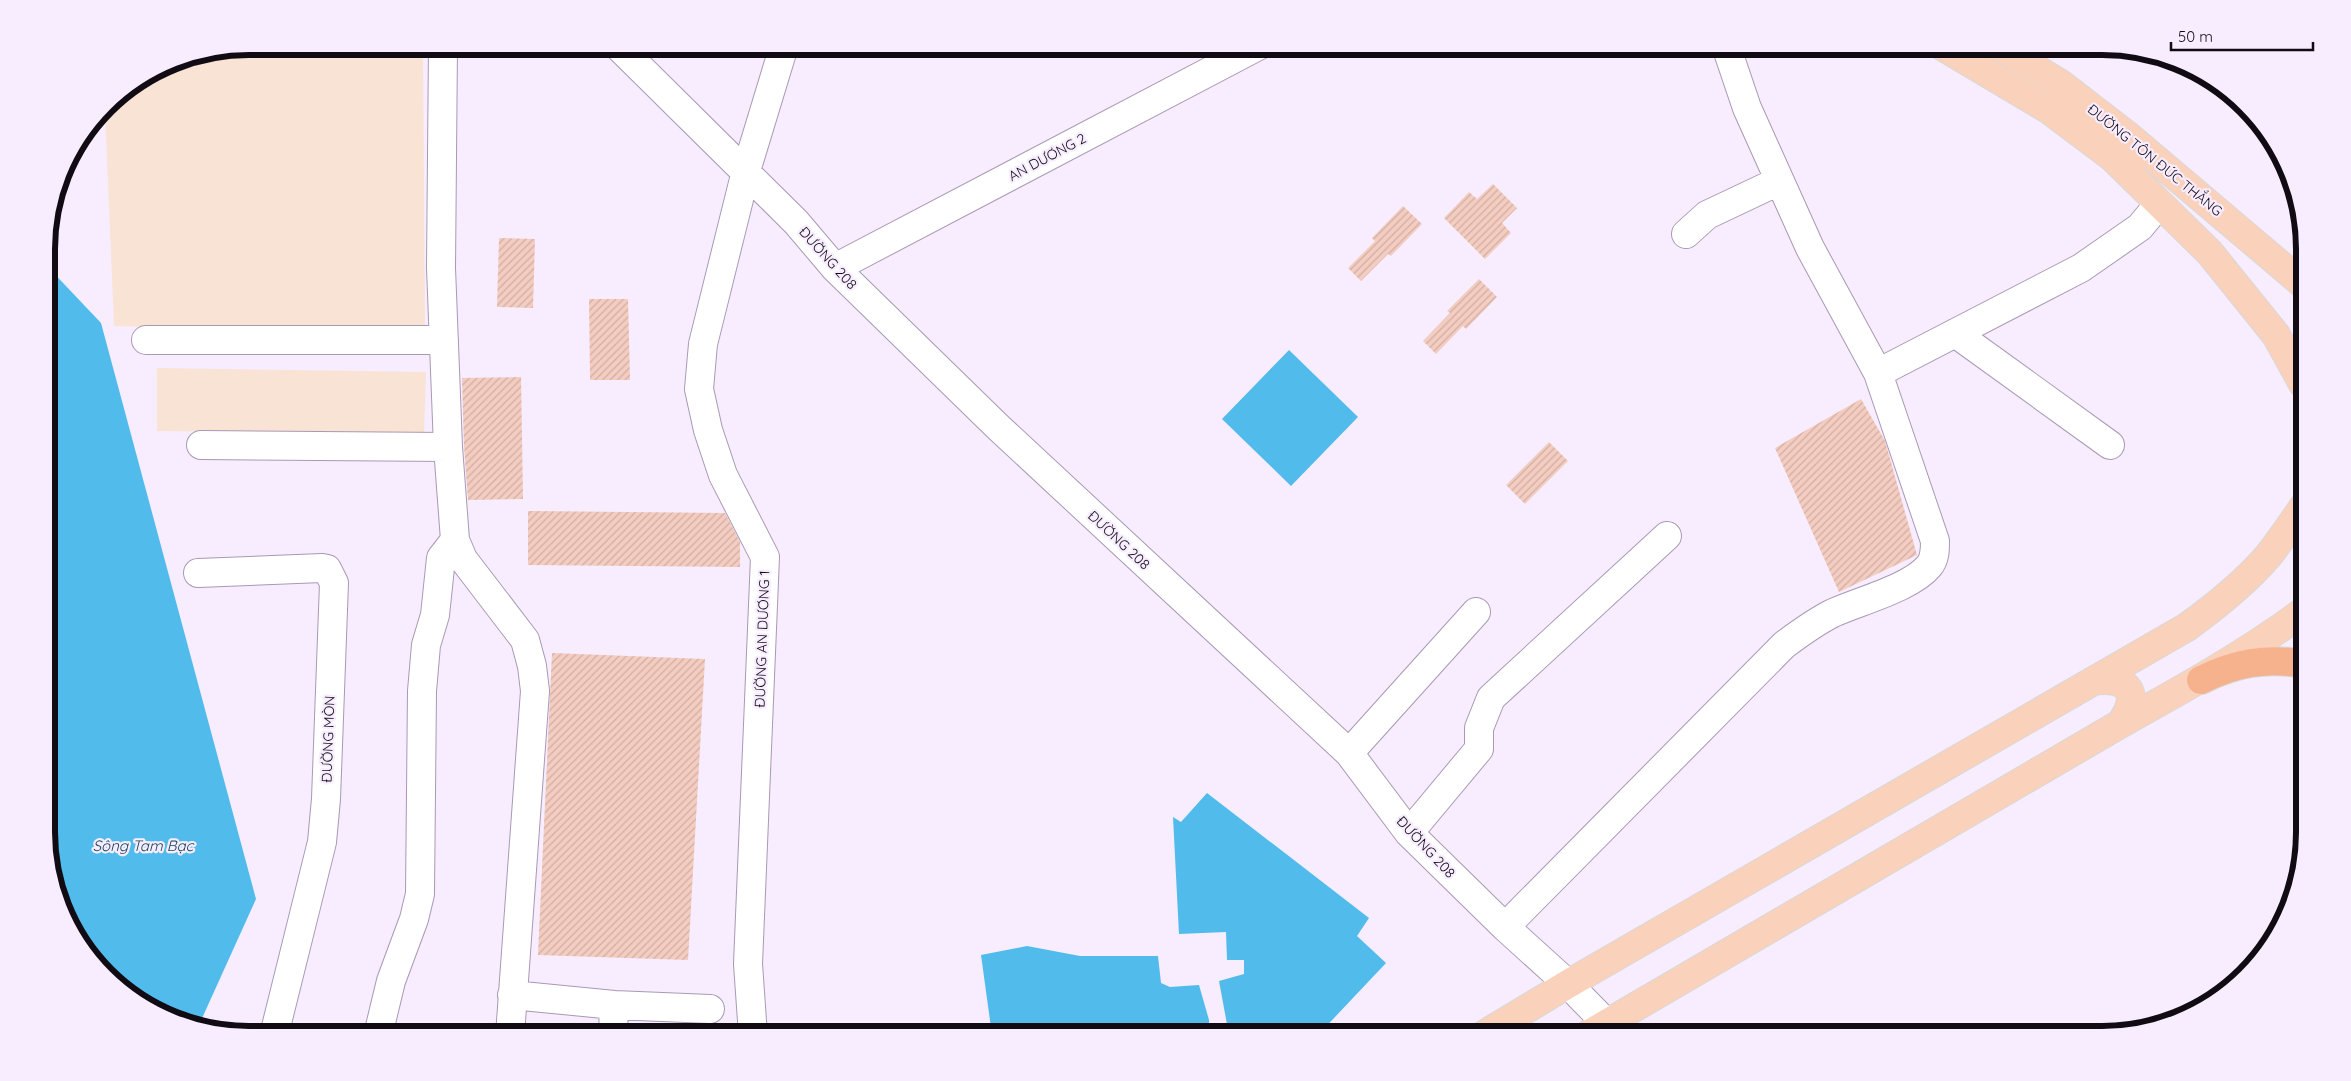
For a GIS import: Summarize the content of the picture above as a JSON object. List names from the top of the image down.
{
  "streets": {
    "main road": ["ĐƯỜNG TÔN ĐỨC THẮNG"],
    "street": [
      "AN DƯƠNG 2",
      "ĐƯỜNG 208",
      "ĐƯỜNG AN DƯƠNG 1",
      "ĐƯỜNG MÒN"
    ]
  },
  "crossings": [
    ["AN DƯƠNG 2", "ĐƯỜNG 208"],
    ["ĐƯỜNG 208", "ĐƯỜNG AN DƯƠNG 1"]
  ],
  "water": ["Sông Tam Bạc"],
  "scale_bar": "50 m"
}
